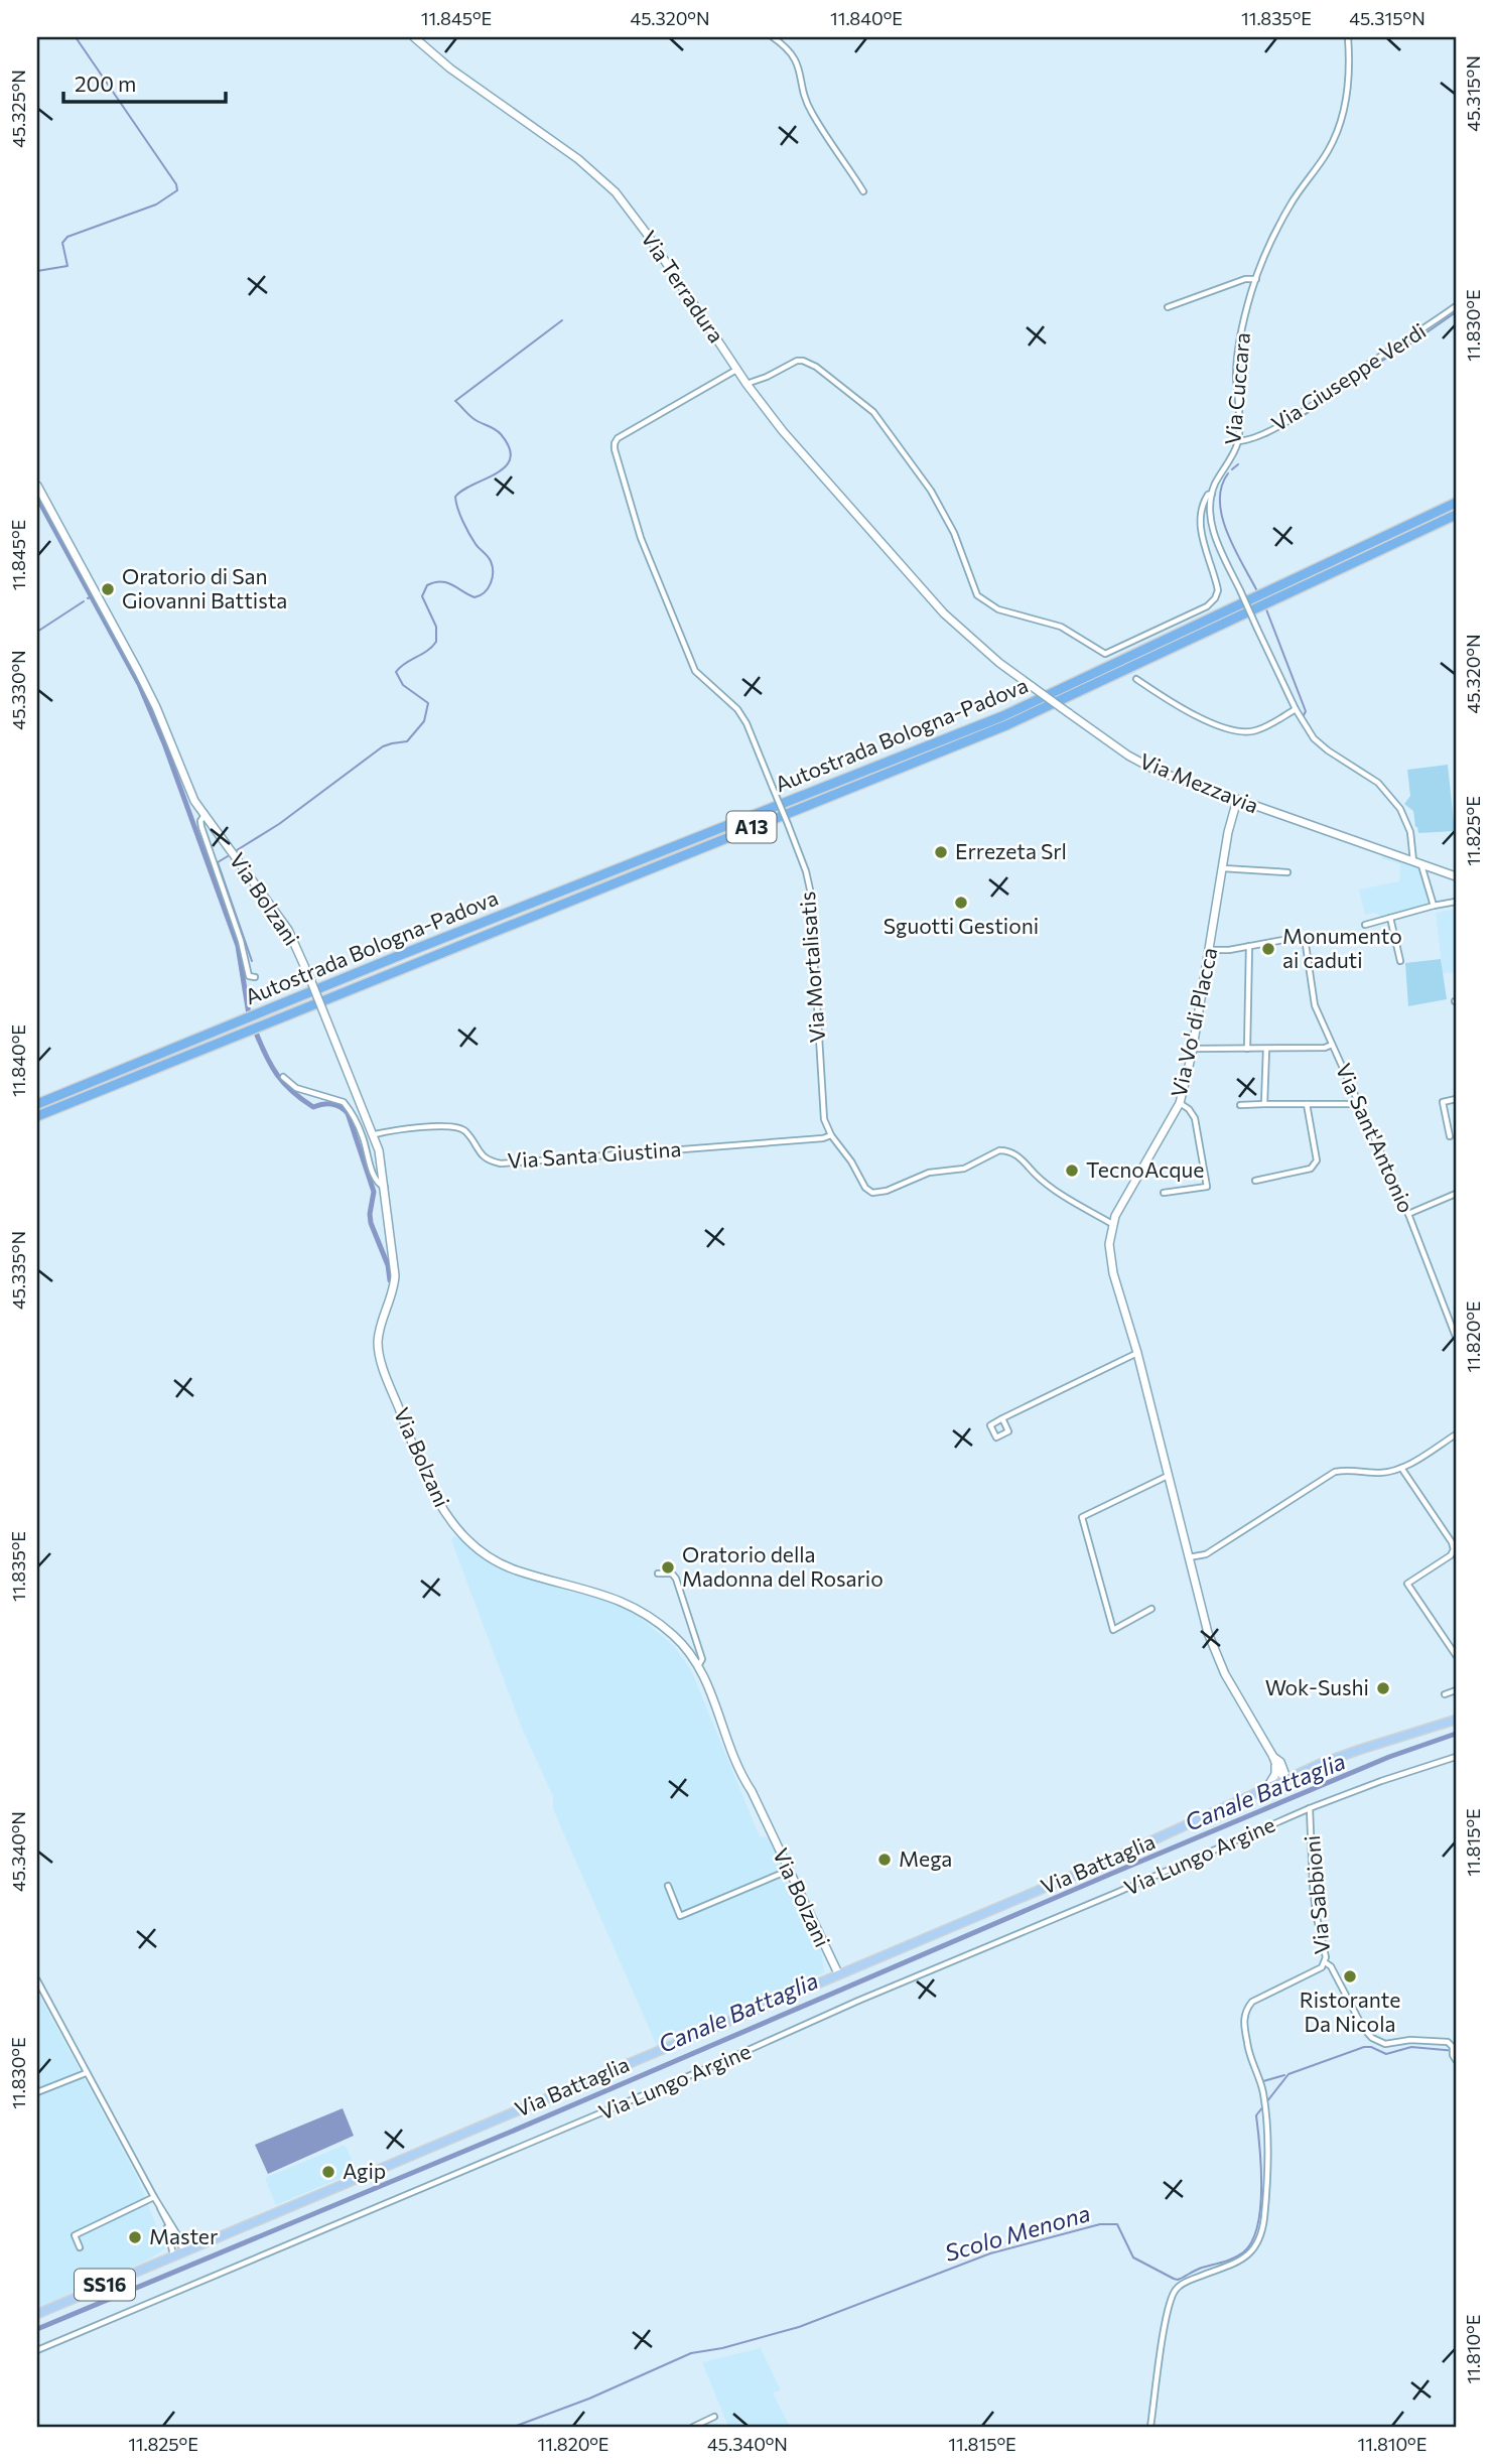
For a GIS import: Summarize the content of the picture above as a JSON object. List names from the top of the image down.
{
  "streets": {
    "highway": ["Autostrada Bologna-Padova", "A13"],
    "main road": ["Via Battaglia", "SS16"],
    "street": [
      "Via Terradura",
      "Via Giuseppe Verdi",
      "Via Cuccara",
      "Via Mezzavia",
      "Via Bolzani",
      "Via Mortalisatis",
      "Via Vo' di Placca",
      "Via Sant'Antonio",
      "Via Santa Giustina",
      "Via Lungo Argine",
      "Via Sabbioni"
    ]
  },
  "crossings": [
    ["Via Terradura", "Via Mezzavia"],
    ["Via Terradura", "Via Mortalisatis"],
    ["Via Giuseppe Verdi", "Via Cuccara"],
    ["Via Cuccara", "Via Mezzavia"],
    ["Via Mezzavia", "Via Vo' di Placca"],
    ["Via Bolzani", "Via Santa Giustina"],
    ["Via Bolzani", "Via Battaglia"],
    ["Via Mortalisatis", "Via Vo' di Placca"],
    ["Via Mortalisatis", "Via Santa Giustina"],
    ["Via Vo' di Placca", "SS16"],
    ["Via Lungo Argine", "Via Sabbioni"],
    ["Via Battaglia", "SS16"]
  ],
  "water": ["Canale Battaglia", "Scolo Menona"],
  "places": [
    "Oratorio di San Giovanni Battista",
    "Errezeta Srl",
    "Sguotti Gestioni",
    "Monumento ai caduti",
    "TecnoAcque",
    "Oratorio della Madonna del Rosario",
    "Wok-Sushi",
    "Mega",
    "Ristorante Da Nicola",
    "Agip",
    "Master"
  ],
  "scale_bar": "200 m",
  "coordinates": [
    "11.845°E",
    "45.320°N",
    "11.840°E",
    "11.835°E",
    "45.315°N",
    "45.325°N",
    "11.830°E",
    "45.330°N",
    "11.825°E",
    "45.335°N",
    "11.820°E",
    "11.815°E",
    "45.340°N",
    "11.810°E"
  ]
}
